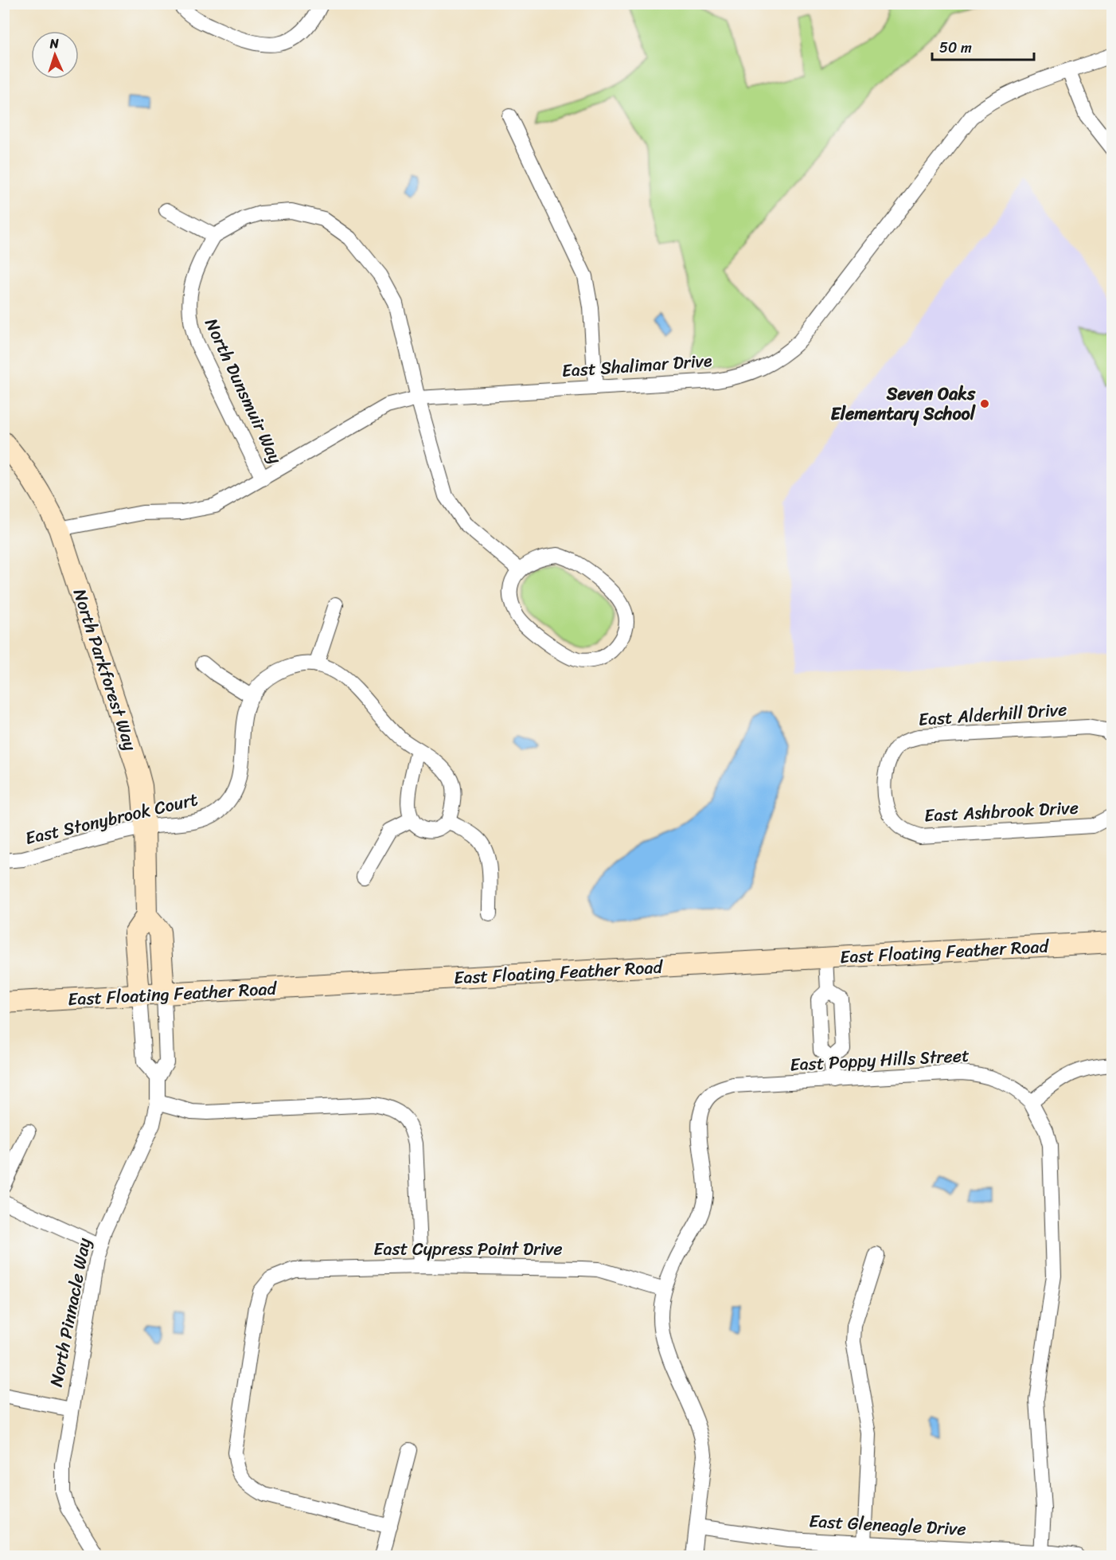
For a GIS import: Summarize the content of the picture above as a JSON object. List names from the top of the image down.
{
  "streets": {
    "main road": ["North Parkforest Way", "East Floating Feather Road"],
    "street": [
      "East Shalimar Drive",
      "North Dunsmuir Way",
      "East Alderhill Drive",
      "East Ashbrook Drive",
      "East Stonybrook Court",
      "East Poppy Hills Street",
      "East Cypress Point Drive",
      "North Pinnacle Way",
      "East Gleneagle Drive"
    ]
  },
  "crossings": [
    ["East Shalimar Drive", "North Dunsmuir Way"],
    ["East Shalimar Drive", "North Parkforest Way"],
    ["North Parkforest Way", "East Stonybrook Court"],
    ["North Parkforest Way", "East Floating Feather Road"],
    ["East Alderhill Drive", "East Ashbrook Drive"],
    ["East Floating Feather Road", "North Pinnacle Way"],
    ["East Poppy Hills Street", "East Cypress Point Drive"]
  ],
  "places": ["Seven Oaks Elementary School"],
  "scale_bar": "50 m",
  "north": "top"
}
